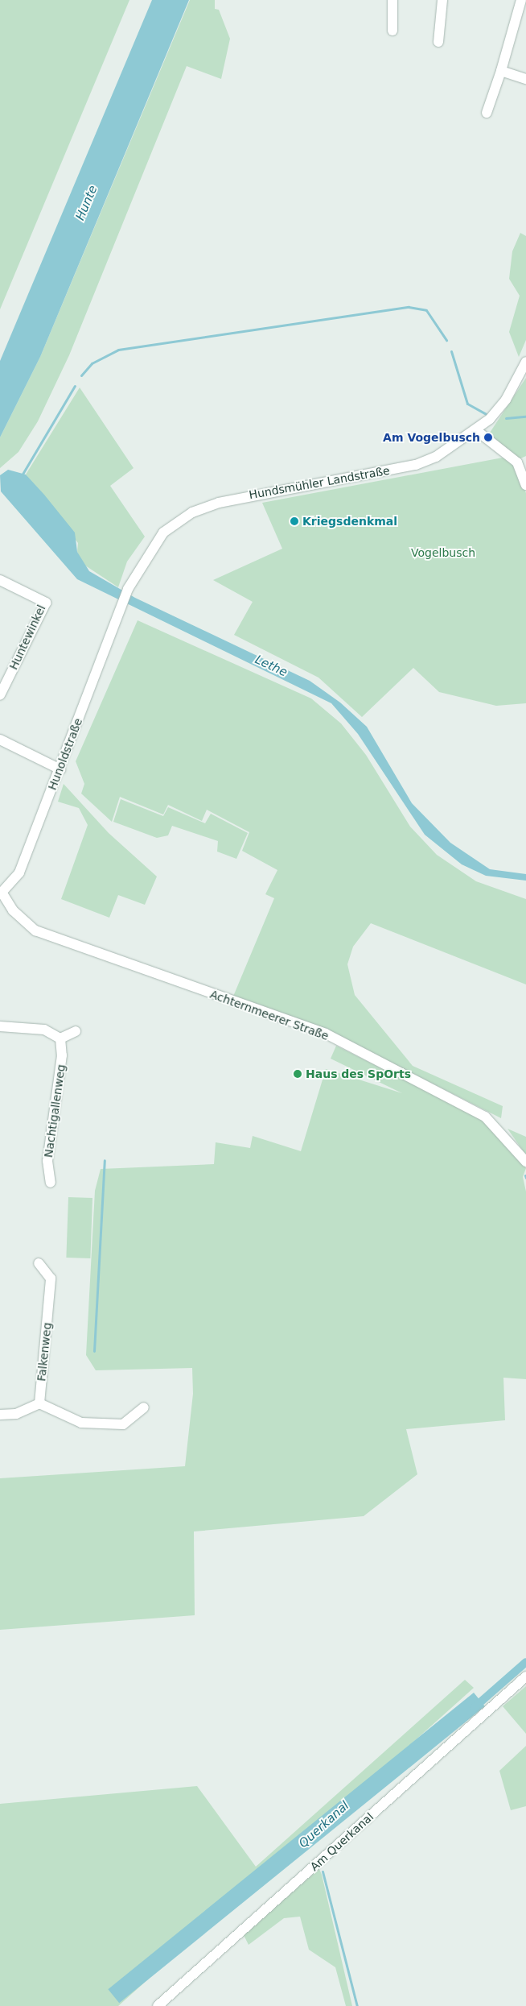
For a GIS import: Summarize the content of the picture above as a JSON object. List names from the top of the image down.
{
  "streets": {
    "street": [
      "Hundsmühler Landstraße",
      "Huntewinkel",
      "Hunoldstraße",
      "Achternmeerer Straße",
      "Nachtigallenweg",
      "Falkenweg",
      "Am Querkanal"
    ]
  },
  "crossings": [
    ["Hundsmühler Landstraße", "Hunoldstraße"],
    ["Hunoldstraße", "Achternmeerer Straße"]
  ],
  "water": ["Hunte", "Lethe", "Querkanal"],
  "parks": ["Vogelbusch"],
  "places": ["Am Vogelbusch", "Kriegsdenkmal", "Haus des SpOrts"]
}
